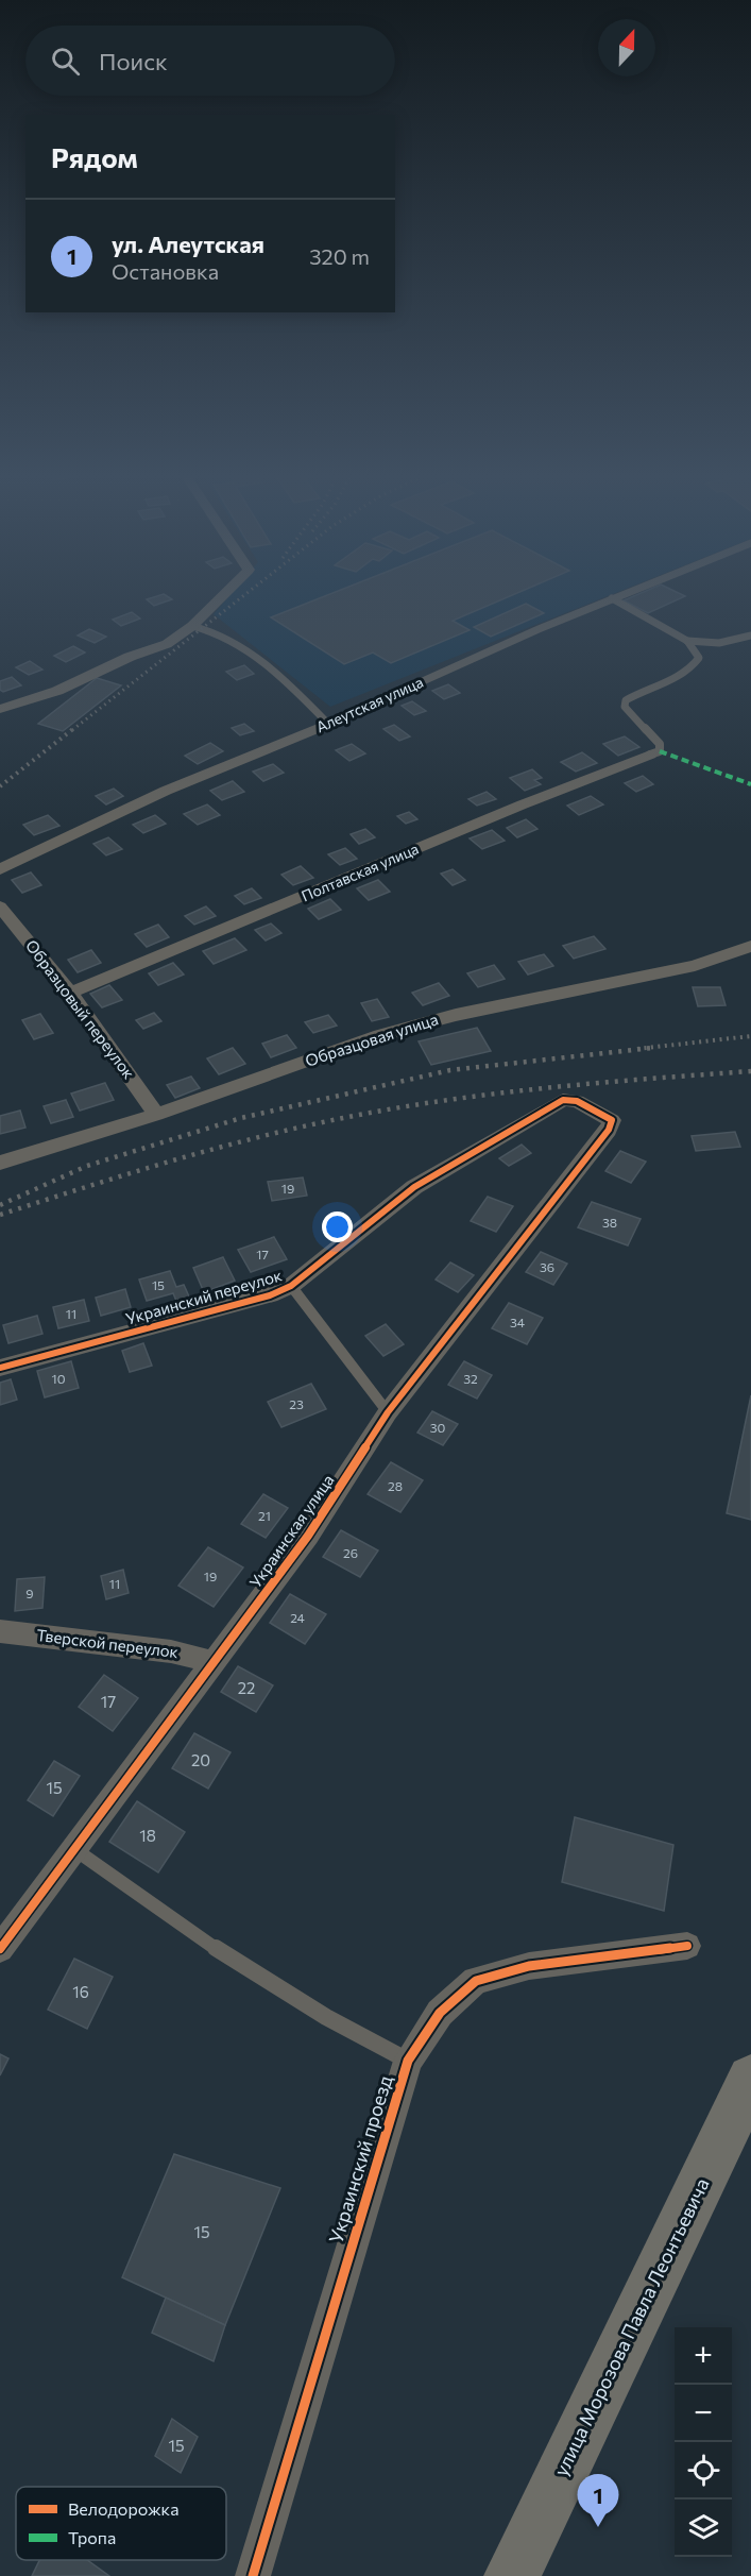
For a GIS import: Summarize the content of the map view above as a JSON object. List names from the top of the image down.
{
  "streets": {
    "main road": ["улица Морозова Павла Леонтьевича"],
    "street": [
      "Алеутская улица",
      "Полтавская улица",
      "Образцовый переулок",
      "Образцовая улица",
      "Украинский переулок",
      "Украинская улица",
      "Тверской переулок",
      "Украинский проезд"
    ]
  },
  "crossings": [
    ["Полтавская улица", "Образцовый переулок"],
    ["Образцовый переулок", "Образцовая улица"],
    ["Украинский переулок", "Украинская улица"],
    ["Украинская улица", "Тверской переулок"]
  ],
  "house_numbers": [
    "19",
    "38",
    "17",
    "36",
    "15",
    "11",
    "34",
    "10",
    "32",
    "23",
    "30",
    "28",
    "21",
    "26",
    "19",
    "11",
    "9",
    "24",
    "22",
    "17",
    "20",
    "15",
    "18",
    "16",
    "15",
    "15"
  ],
  "legend": ["Велодорожка", "Тропа"],
  "north": "top",
  "page": {
    "search": "Поиск",
    "heading": "Рядом",
    "list": [
      {
        "mark": "1",
        "name": "ул. Алеутская",
        "note": "Остановка",
        "value": "320 m"
      }
    ],
    "map_buttons": ["+", "−"],
    "pins": "1"
  }
}
